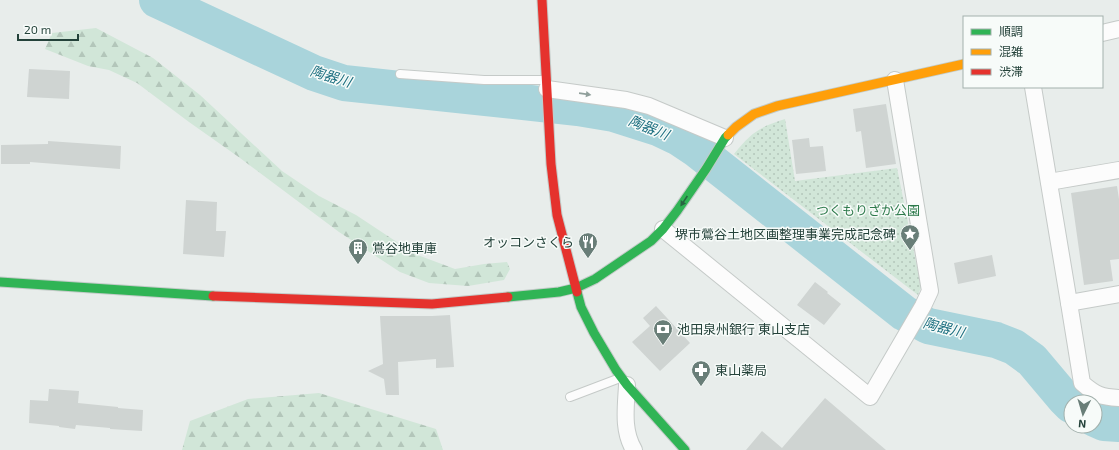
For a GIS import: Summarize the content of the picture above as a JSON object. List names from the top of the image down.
{
  "water": ["陶器川"],
  "parks": ["つくもりざか公園"],
  "places": {
    "place": ["堺市鶯谷土地区画整理事業完成記念碑"],
    "restaurant": ["オッコンさくら"],
    "building": ["鴬谷地車庫"],
    "bank": ["池田泉州銀行 東山支店"],
    "pharmacy": ["東山薬局"]
  },
  "legend": ["順調", "混雑", "渋滞"],
  "scale_bar": "20 m",
  "north": "bottom"
}
